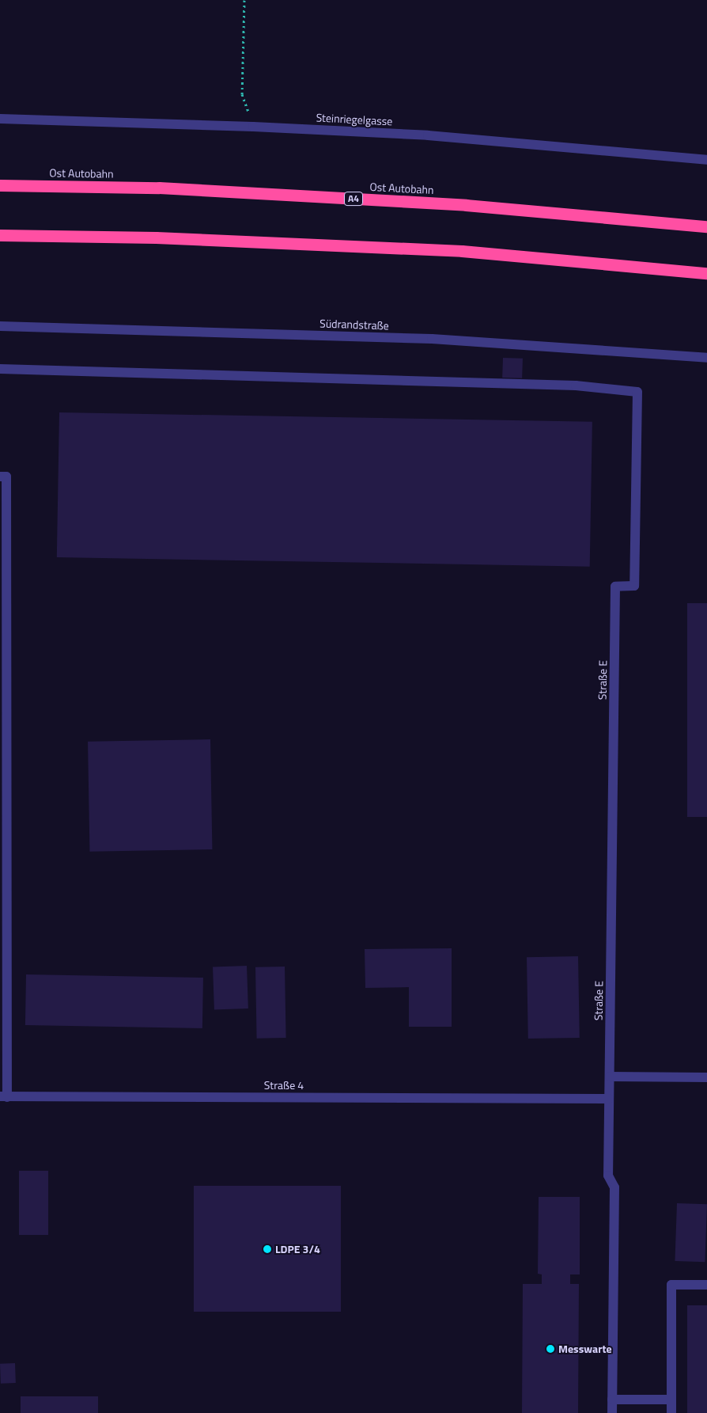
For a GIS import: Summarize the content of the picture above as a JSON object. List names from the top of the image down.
{
  "streets": {
    "highway": ["Ost Autobahn", "A4"],
    "street": [
      "Steinriegelgasse",
      "Südrandstraße",
      "Straße E",
      "Straße 4"
    ]
  },
  "crossings": [
    ["Straße E", "Straße 4"]
  ],
  "places": ["LDPE 3/4", "Messwarte"]
}
